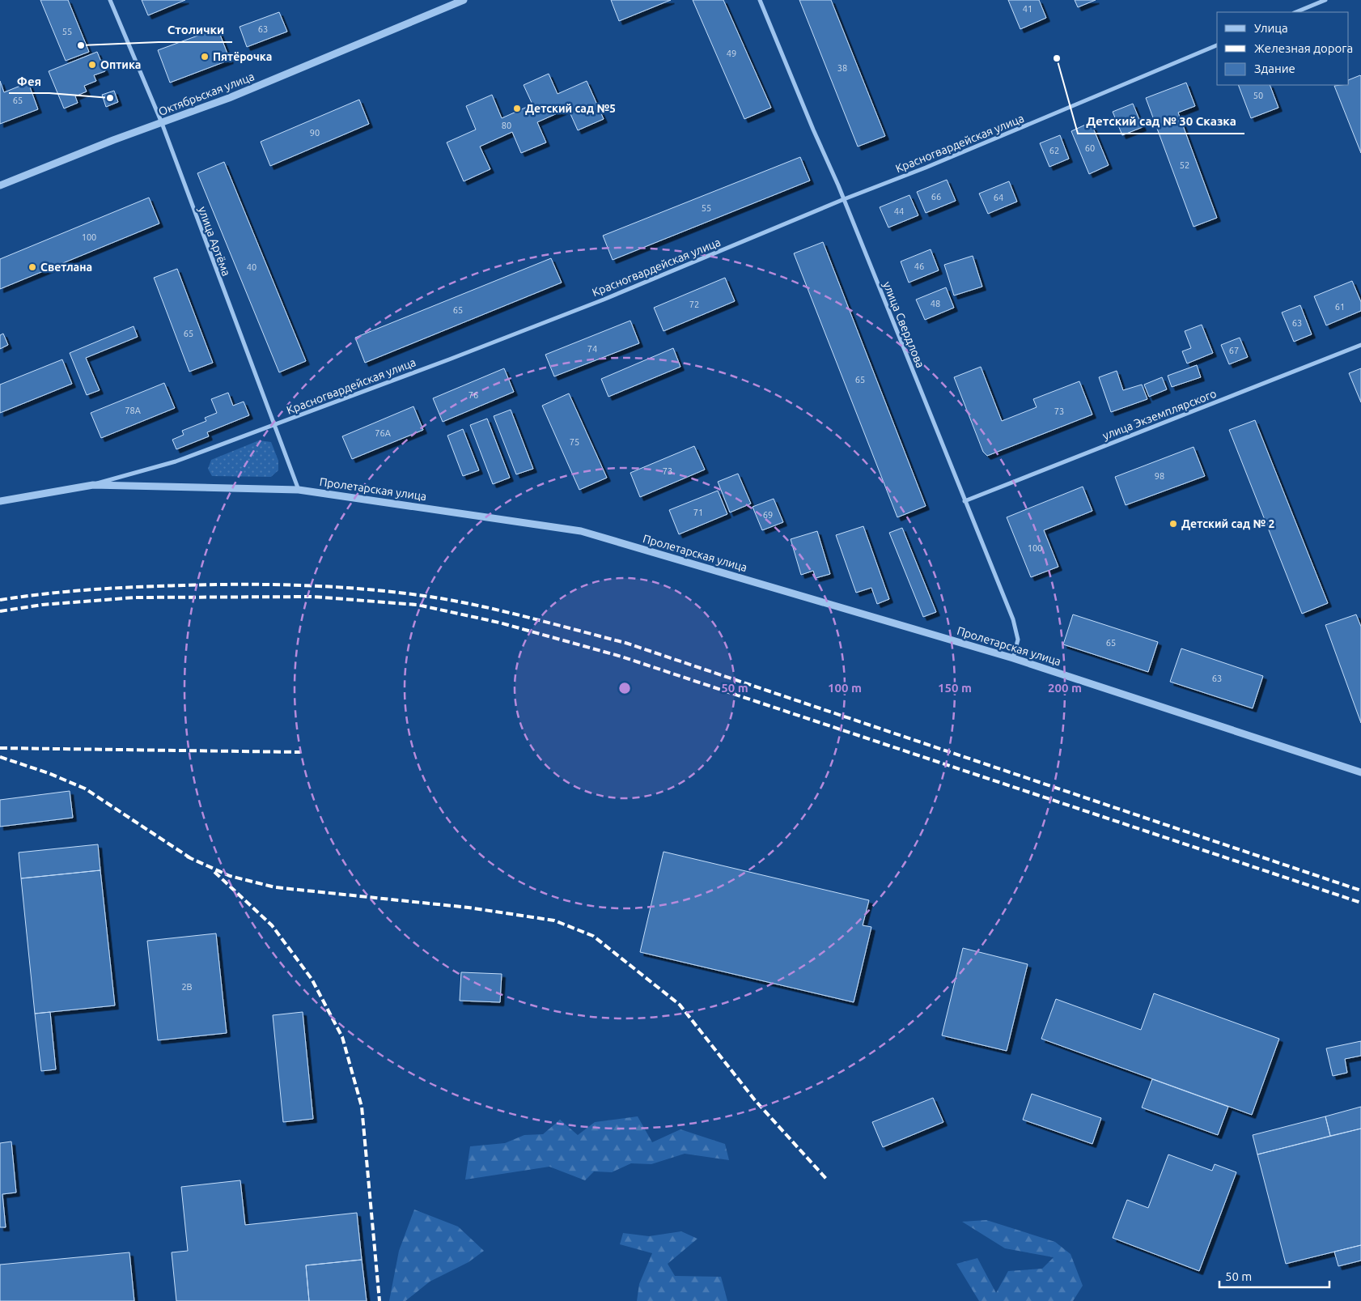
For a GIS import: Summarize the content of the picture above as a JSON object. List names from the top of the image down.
{
  "streets": {
    "street": [
      "Октябрьская улица",
      "Красногвардейская улица",
      "улица Артёма",
      "улица Свердлова",
      "улица Экземплярского",
      "Пролетарская улица"
    ]
  },
  "crossings": [
    ["Октябрьская улица", "улица Артёма"],
    ["Красногвардейская улица", "улица Артёма"],
    ["Красногвардейская улица", "улица Свердлова"],
    ["Красногвардейская улица", "Пролетарская улица"],
    ["улица Артёма", "Пролетарская улица"],
    ["улица Свердлова", "улица Экземплярского"],
    ["улица Свердлова", "Пролетарская улица"]
  ],
  "places": [
    "Столички",
    "Пятёрочка",
    "Детский сад № 30 Сказка",
    "Оптика",
    "Фея",
    "Детский сад №5",
    "Светлана",
    "Детский сад № 2"
  ],
  "house_numbers": [
    "41",
    "63",
    "55",
    "49",
    "38",
    "50",
    "65",
    "80",
    "90",
    "60",
    "62",
    "52",
    "66",
    "64",
    "55",
    "44",
    "100",
    "46",
    "40",
    "48",
    "72",
    "61",
    "65",
    "63",
    "65",
    "74",
    "67",
    "65",
    "76",
    "78А",
    "73",
    "76А",
    "75",
    "73",
    "98",
    "71",
    "69",
    "100",
    "65",
    "63",
    "2В"
  ],
  "legend": ["Улица", "Железная дорога", "Здание"],
  "scale_bar": "50 m",
  "rings": [
    "50 m",
    "100 m",
    "150 m",
    "200 m"
  ]
}
